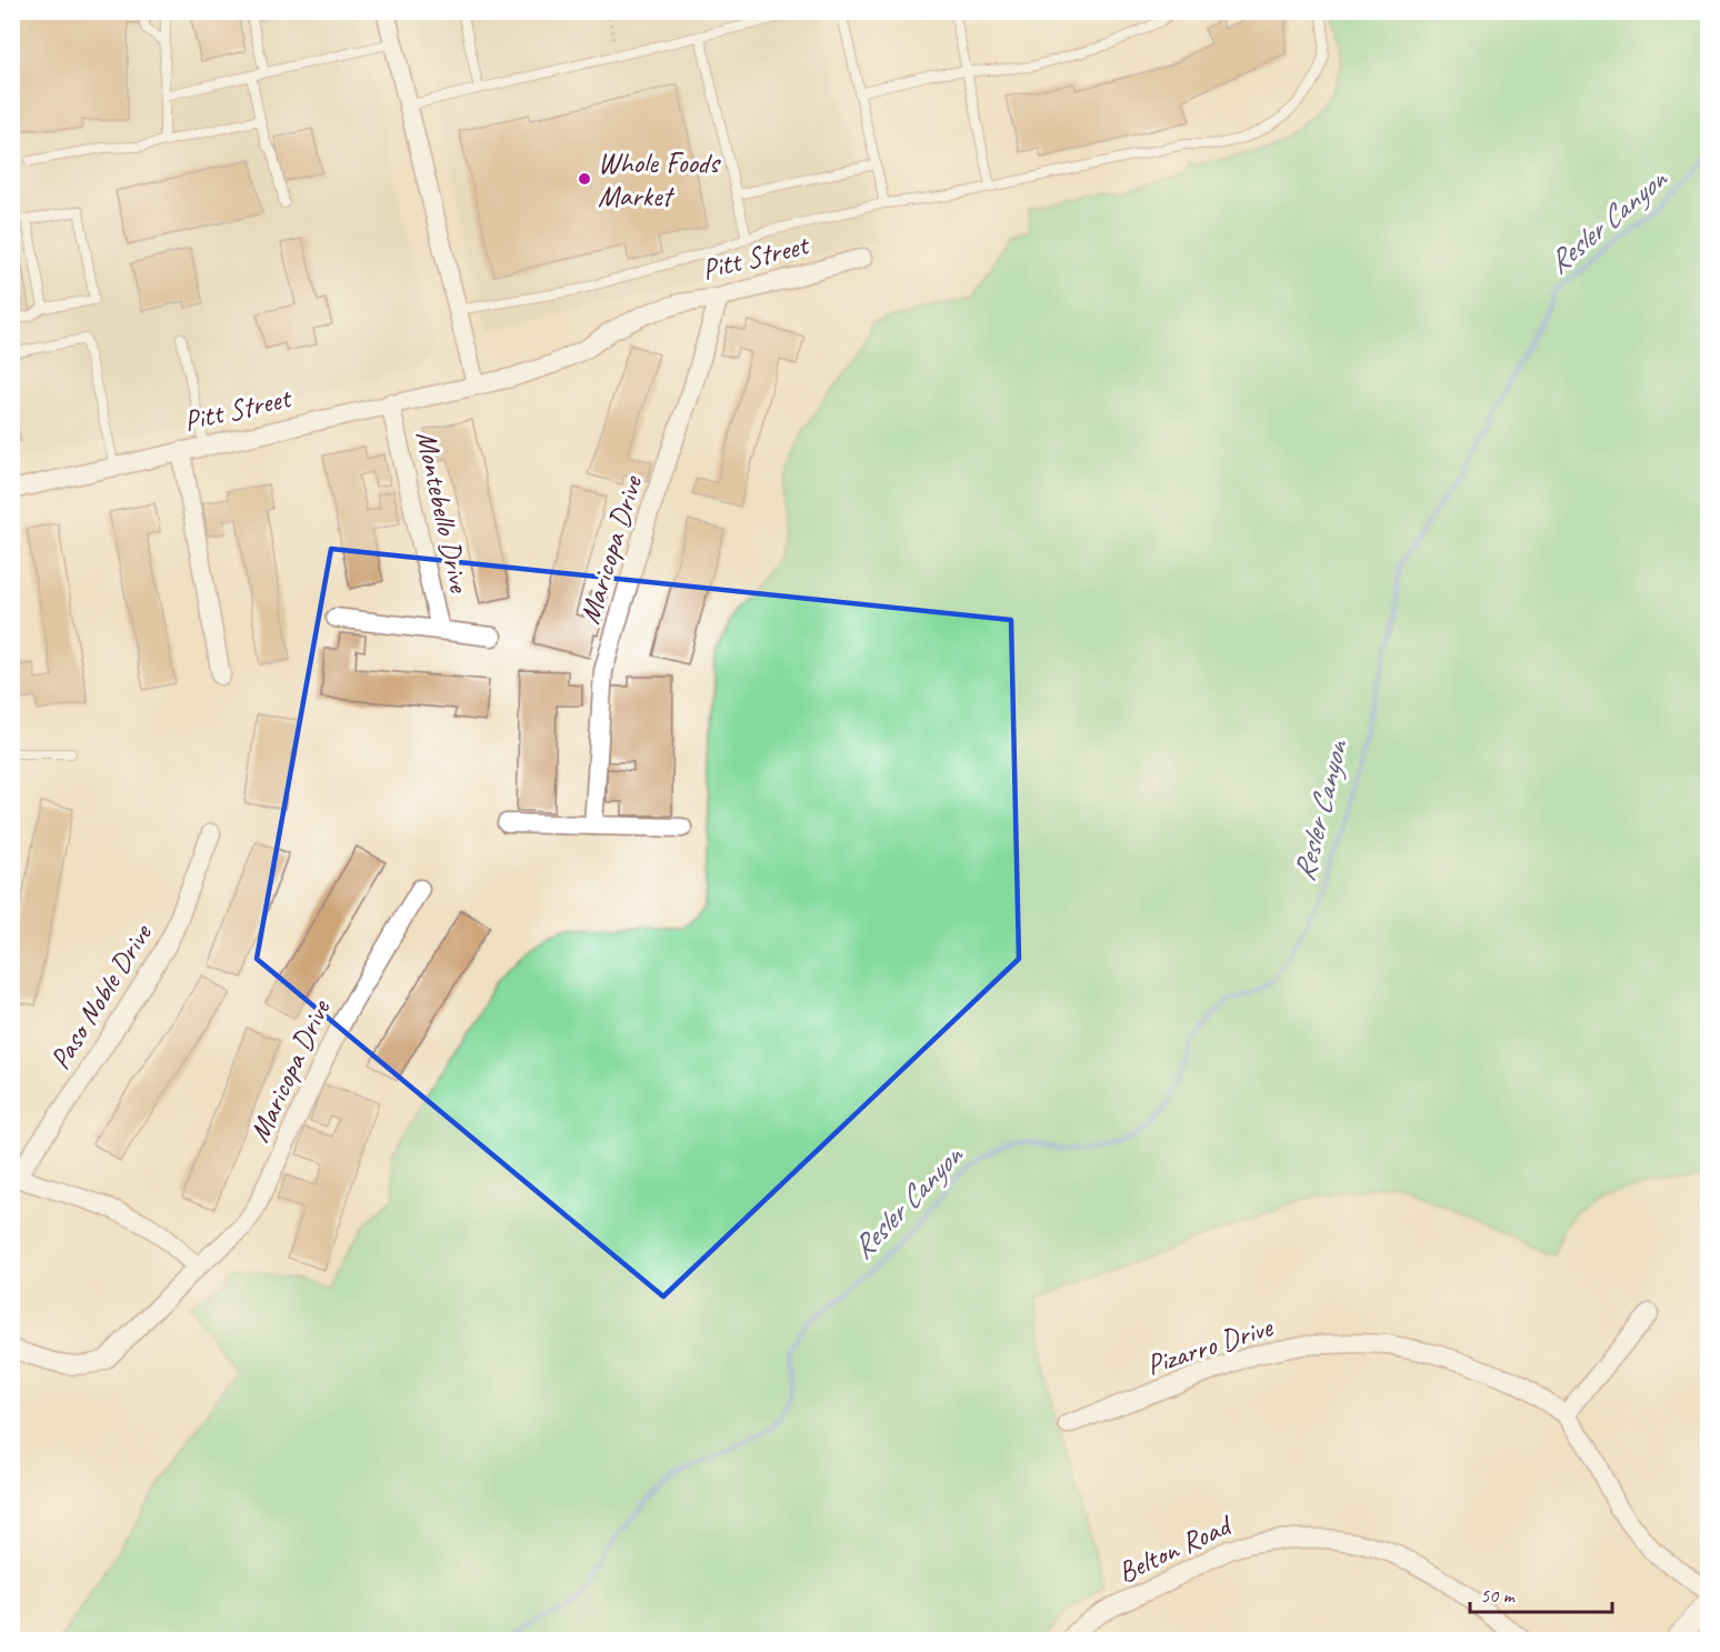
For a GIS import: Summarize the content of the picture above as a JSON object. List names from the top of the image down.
{
  "streets": {
    "street": [
      "Pitt Street",
      "Montebello Drive",
      "Maricopa Drive",
      "Paso Noble Drive",
      "Pizarro Drive",
      "Belton Road"
    ]
  },
  "crossings": [
    ["Pitt Street", "Montebello Drive"],
    ["Pitt Street", "Maricopa Drive"]
  ],
  "water": ["Resler Canyon"],
  "places": ["Whole Foods Market"],
  "scale_bar": "50 m"
}
